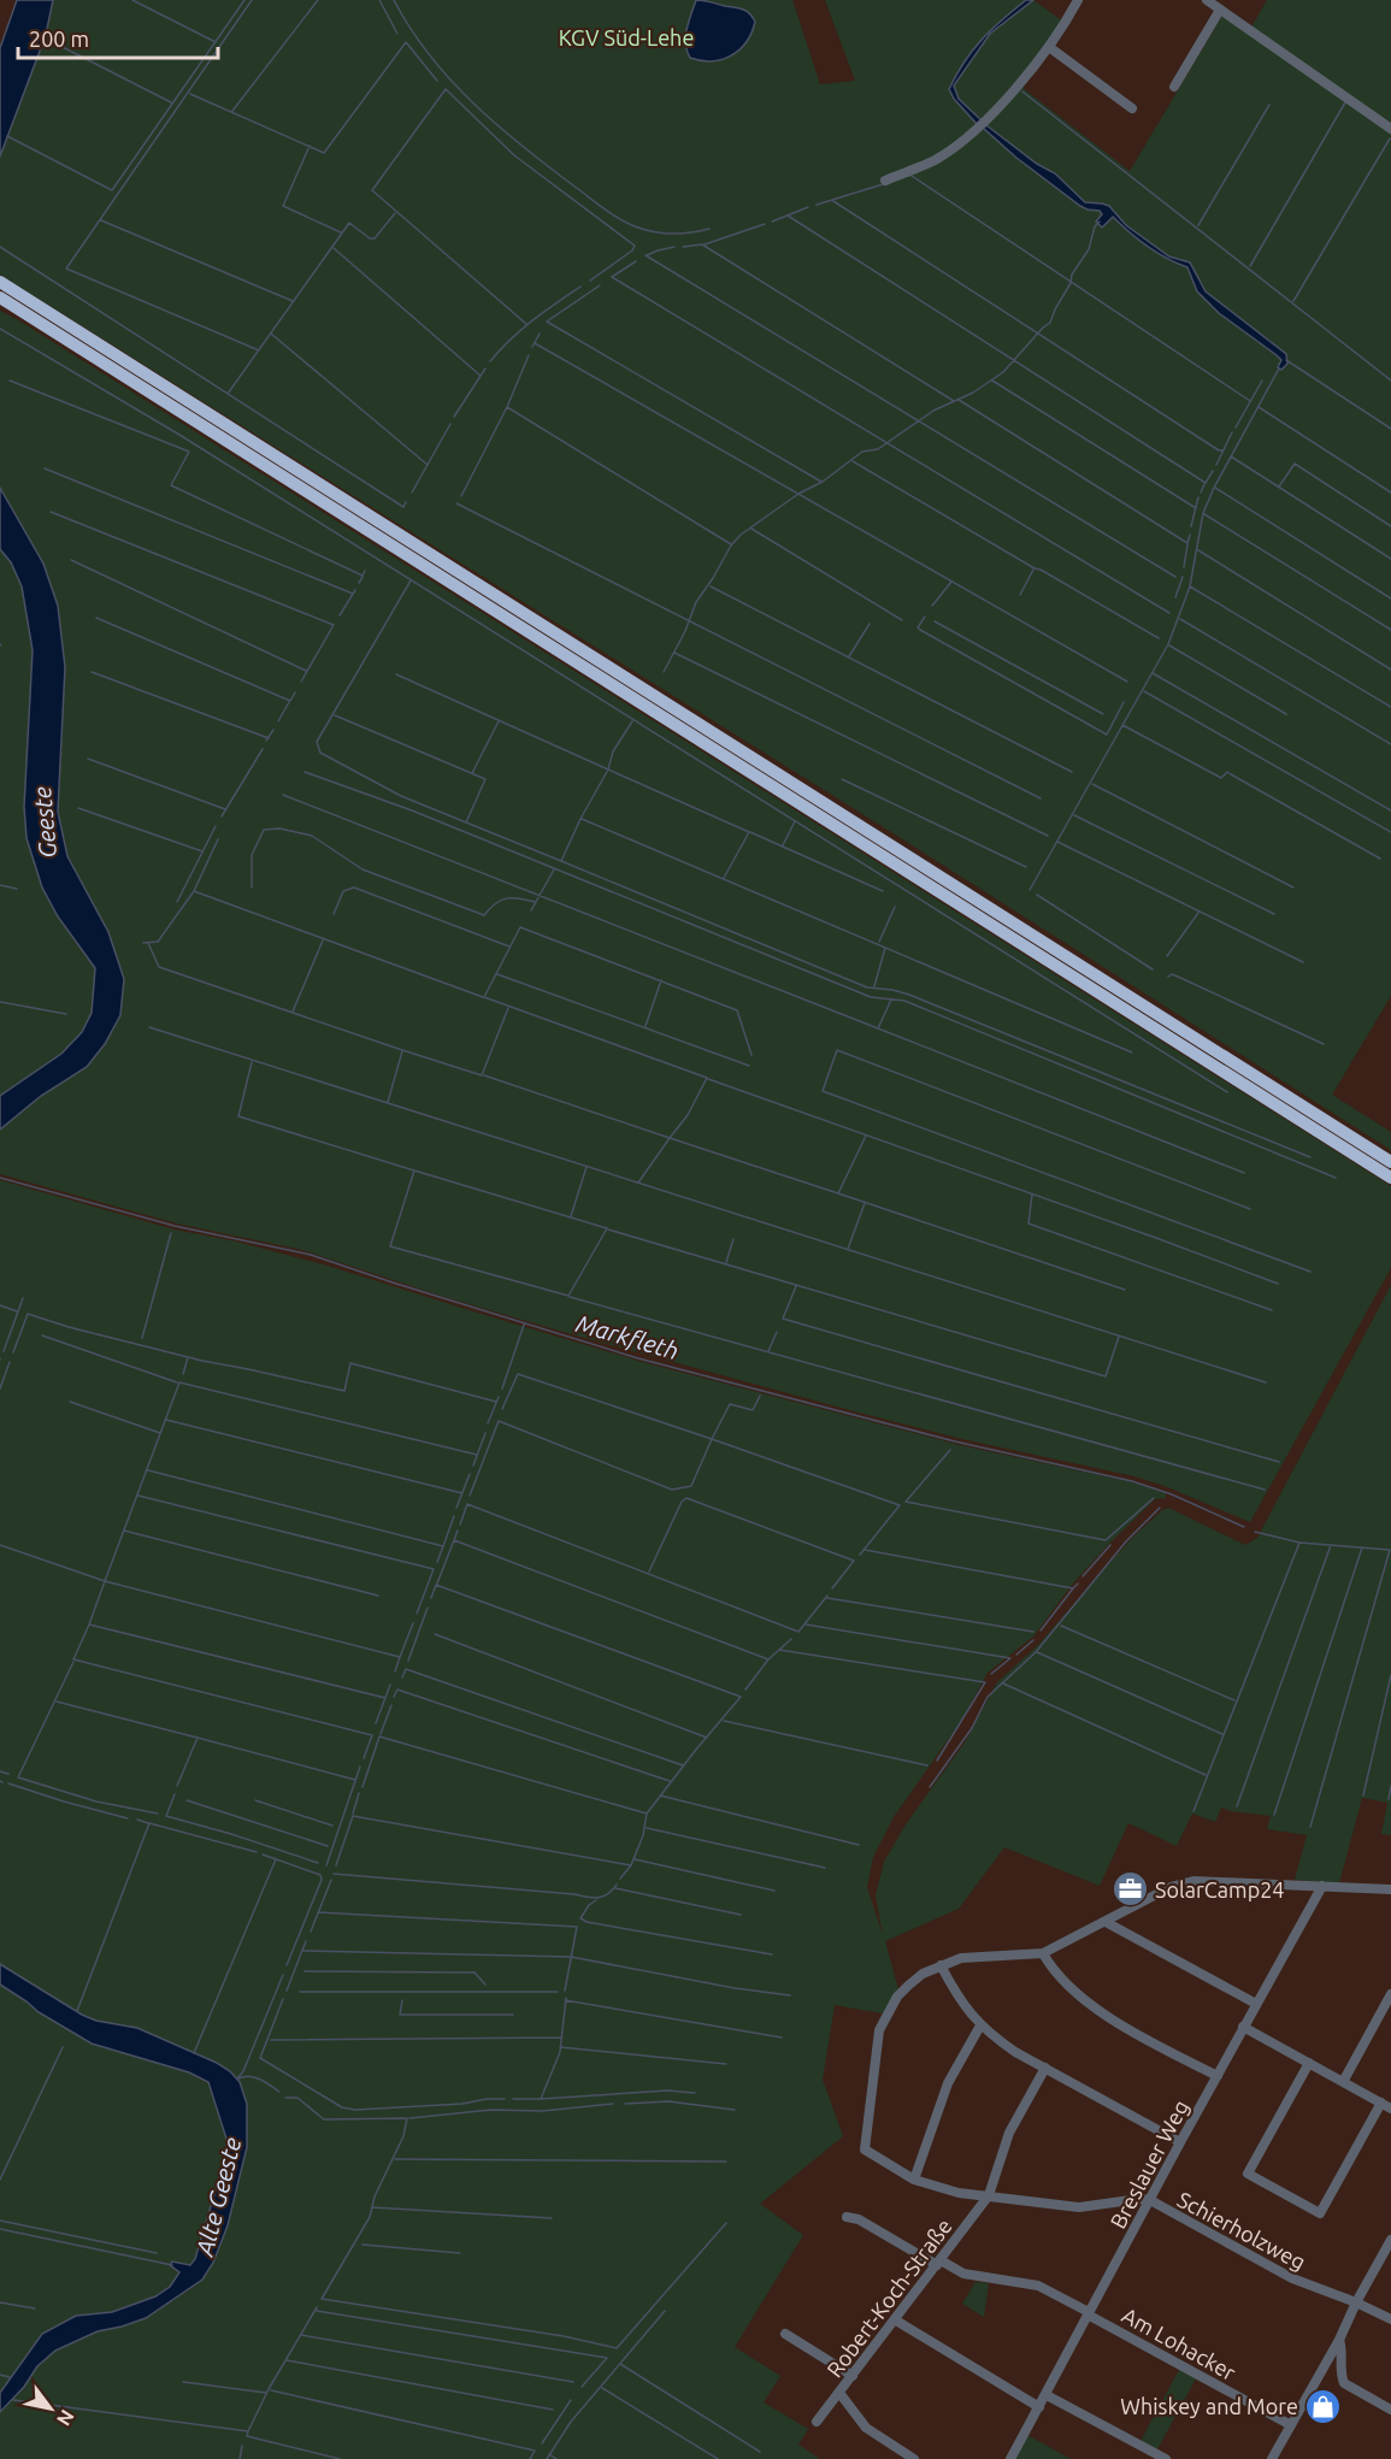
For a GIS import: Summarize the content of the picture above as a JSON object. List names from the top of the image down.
{
  "streets": {
    "street": [
      "Breslauer Weg",
      "Schierholzweg",
      "Robert-Koch-Straße",
      "Am Lohacker"
    ]
  },
  "crossings": [
    ["Breslauer Weg", "Schierholzweg"],
    ["Breslauer Weg", "Am Lohacker"],
    ["Schierholzweg", "Robert-Koch-Straße"],
    ["Robert-Koch-Straße", "Am Lohacker"]
  ],
  "water": ["Geeste", "Markfleth", "Alte Geeste"],
  "parks": ["KGV Süd-Lehe"],
  "places": {
    "office": ["SolarCamp24"],
    "shop": ["Whiskey and More"]
  },
  "scale_bar": "200 m",
  "north": "bottom right"
}
